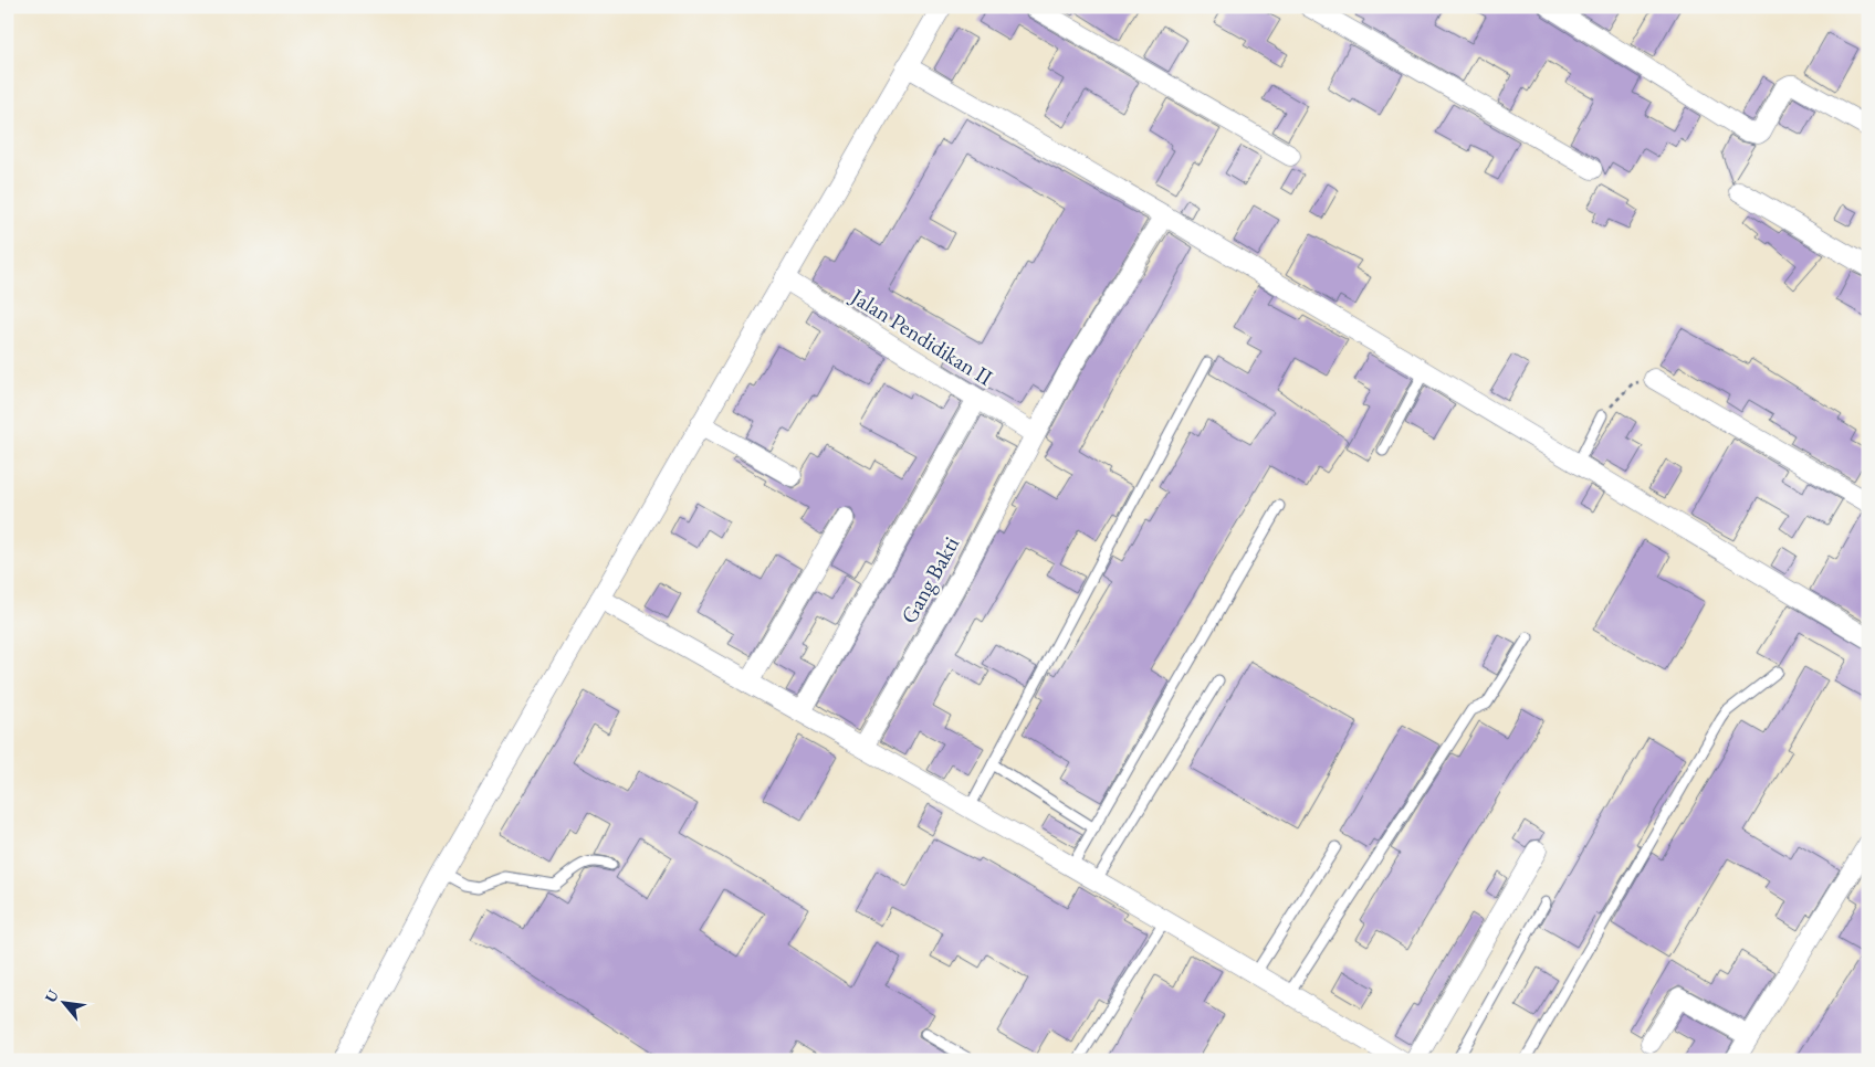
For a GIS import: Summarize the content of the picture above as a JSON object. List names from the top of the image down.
{
  "streets": {
    "street": ["Jalan Pendidikan II", "Gang Bakti"]
  },
  "crossings": [
    ["Jalan Pendidikan II", "Gang Bakti"]
  ],
  "north": "top left"
}
